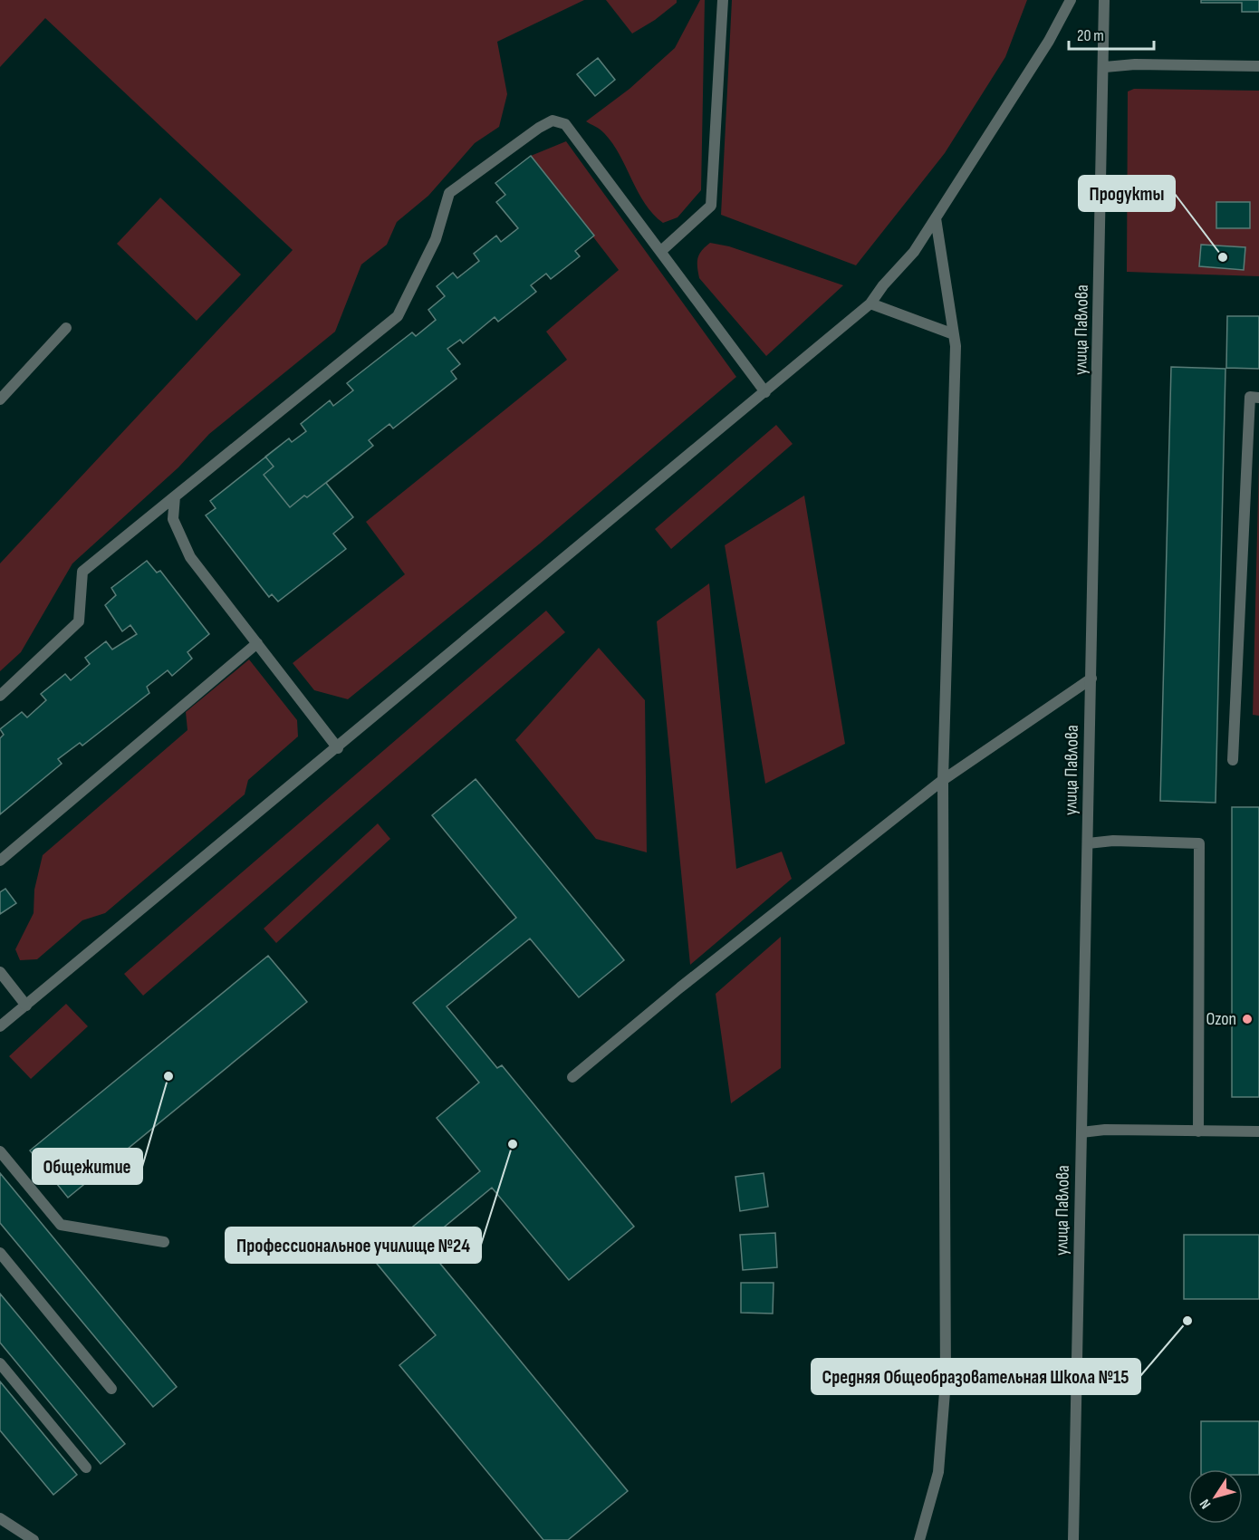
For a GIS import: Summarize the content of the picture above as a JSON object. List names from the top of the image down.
{
  "streets": {
    "street": ["улица Павлова"]
  },
  "places": [
    "Продукты",
    "Ozon",
    "Общежитие",
    "Профессиональное училище №24",
    "Средняя Общеобразовательная Школа №15"
  ],
  "scale_bar": "20 m",
  "north": "bottom left"
}
